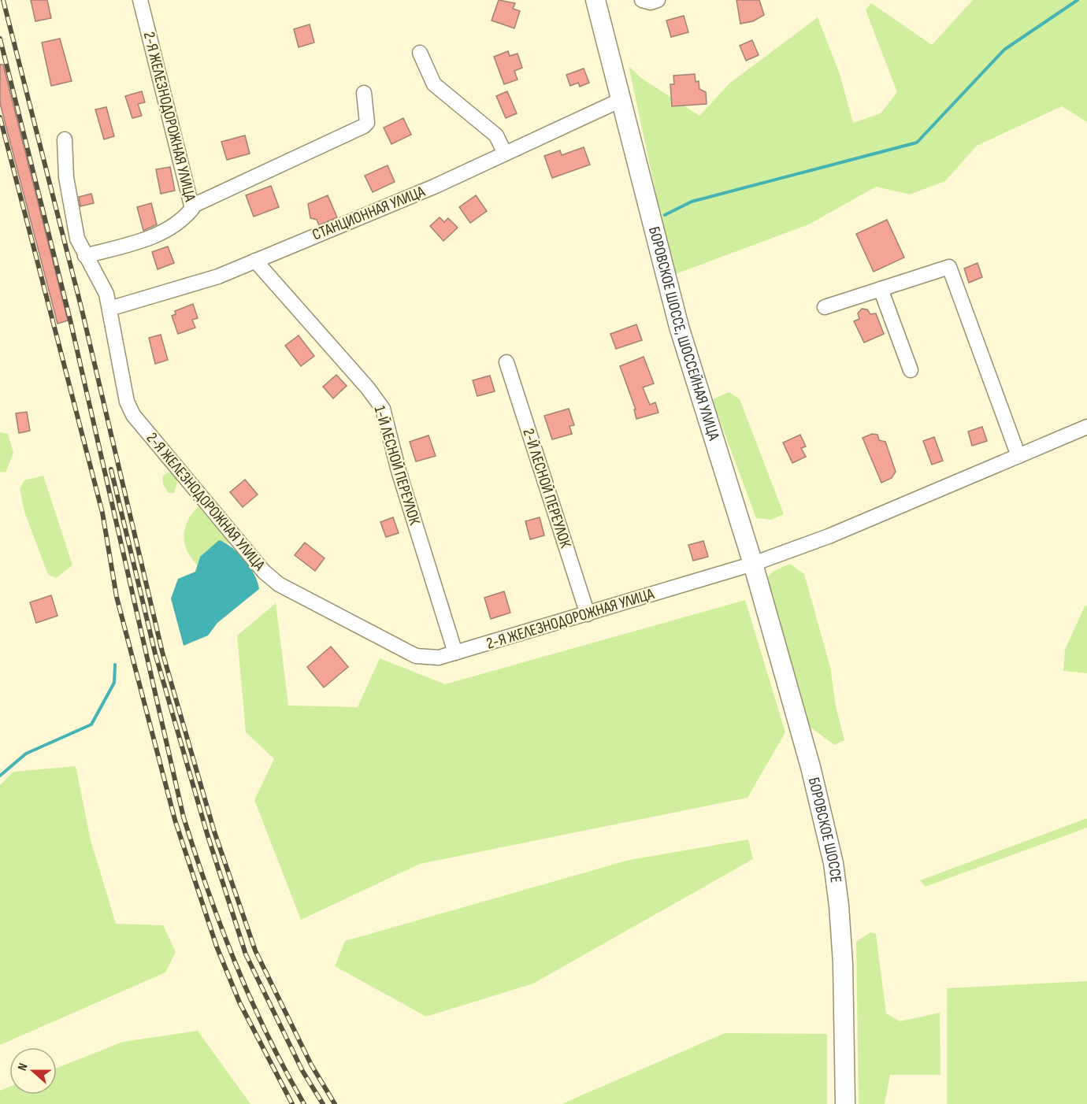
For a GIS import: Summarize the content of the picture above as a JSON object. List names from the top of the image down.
{
  "streets": {
    "main road": ["БОРОВСКОЕ ШОССЕ, ШОССЕЙНАЯ УЛИЦА", "БОРОВСКОЕ ШОССЕ"],
    "street": [
      "2-Я ЖЕЛЕЗНОДОРОЖНАЯ УЛИЦА",
      "СТАНЦИОННАЯ УЛИЦА",
      "1-Й ЛЕСНОЙ ПЕРЕУЛОК",
      "2-Й ЛЕСНОЙ ПЕРЕУЛОК"
    ]
  },
  "crossings": [
    ["2-Я ЖЕЛЕЗНОДОРОЖНАЯ УЛИЦА", "СТАНЦИОННАЯ УЛИЦА"],
    ["2-Я ЖЕЛЕЗНОДОРОЖНАЯ УЛИЦА", "БОРОВСКОЕ ШОССЕ, ШОССЕЙНАЯ УЛИЦА"],
    ["2-Я ЖЕЛЕЗНОДОРОЖНАЯ УЛИЦА", "1-Й ЛЕСНОЙ ПЕРЕУЛОК"],
    ["2-Я ЖЕЛЕЗНОДОРОЖНАЯ УЛИЦА", "2-Й ЛЕСНОЙ ПЕРЕУЛОК"],
    ["2-Я ЖЕЛЕЗНОДОРОЖНАЯ УЛИЦА", "БОРОВСКОЕ ШОССЕ"],
    ["СТАНЦИОННАЯ УЛИЦА", "БОРОВСКОЕ ШОССЕ, ШОССЕЙНАЯ УЛИЦА"],
    ["СТАНЦИОННАЯ УЛИЦА", "1-Й ЛЕСНОЙ ПЕРЕУЛОК"],
    ["БОРОВСКОЕ ШОССЕ, ШОССЕЙНАЯ УЛИЦА", "БОРОВСКОЕ ШОССЕ"]
  ],
  "north": "left"
}
